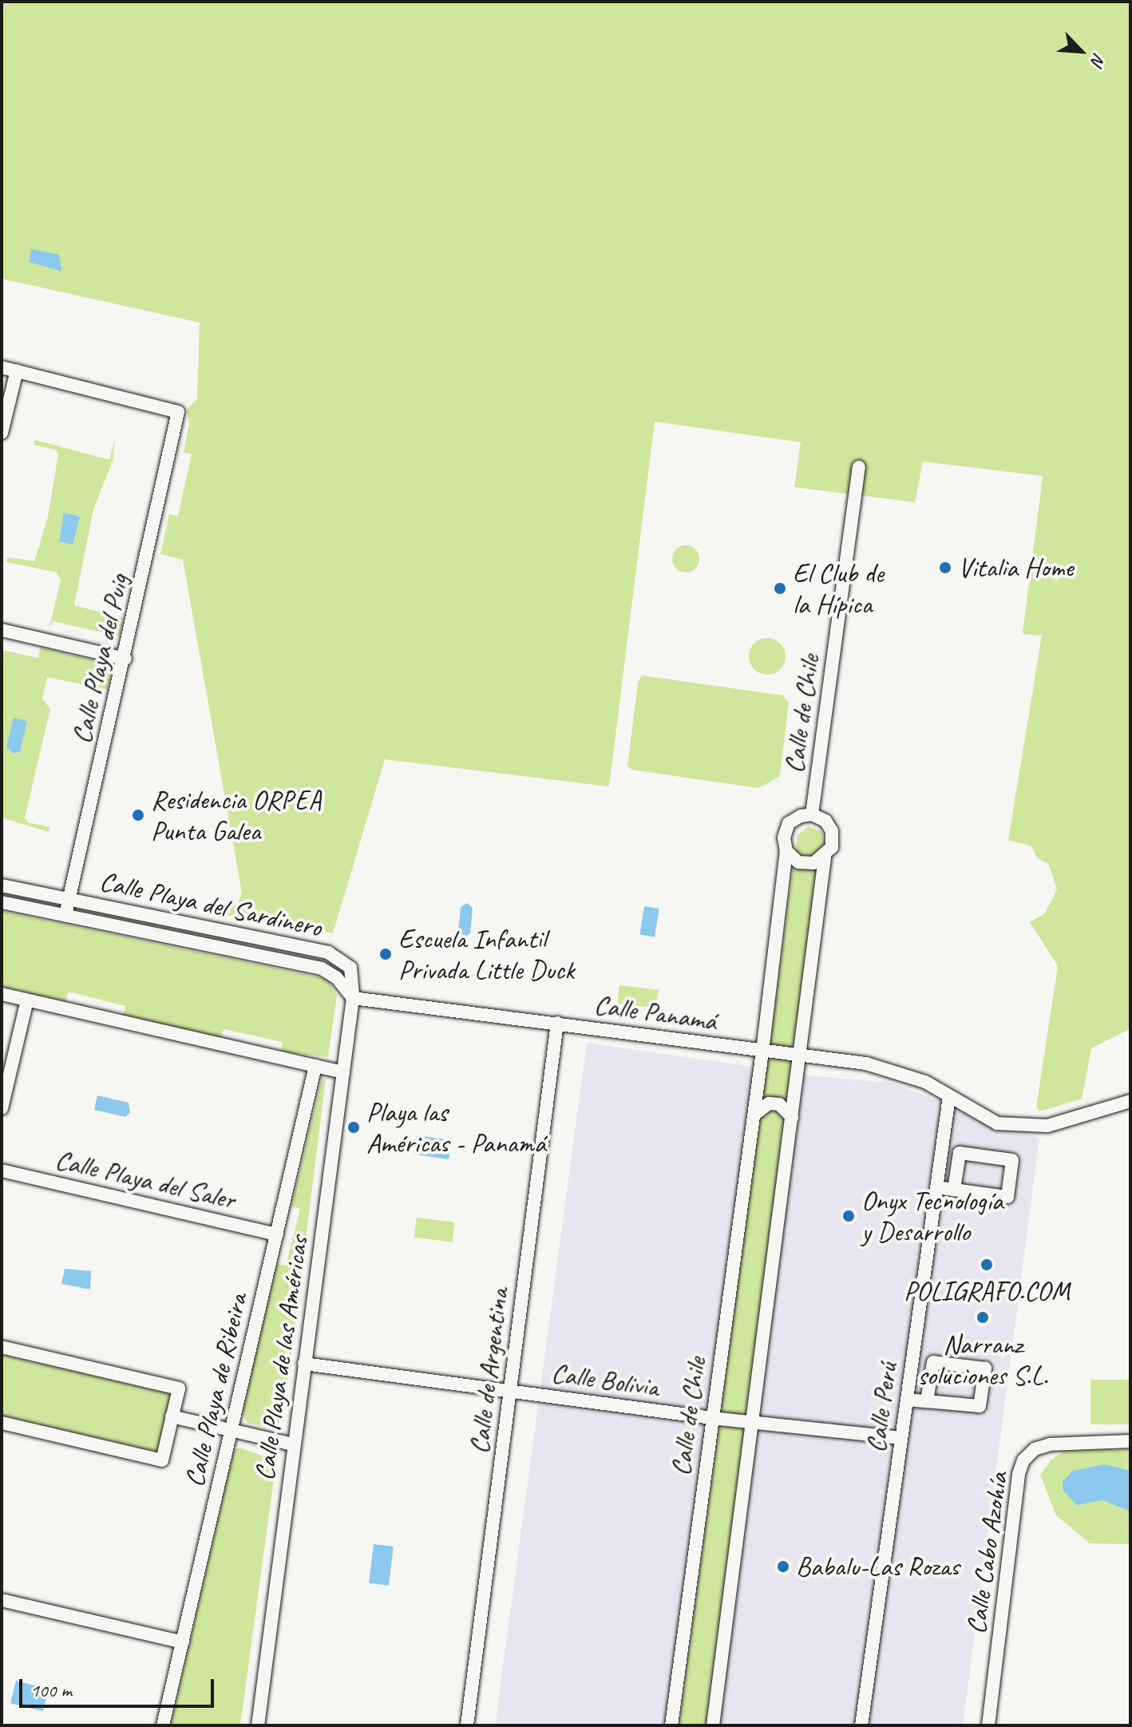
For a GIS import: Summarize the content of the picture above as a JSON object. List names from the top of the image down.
{
  "streets": {
    "street": [
      "Calle Playa del Puig",
      "Calle de Chile",
      "Calle Playa del Sardinero",
      "Calle Panamá",
      "Calle Playa del Saler",
      "Calle Playa de las Américas",
      "Calle de Argentina",
      "Calle Bolivia",
      "Calle Playa de Ribeira",
      "Calle Perú",
      "Calle Cabo Azohía"
    ]
  },
  "crossings": [
    ["Calle Playa del Puig", "Calle Playa del Sardinero"],
    ["Calle de Chile", "Calle Panamá"],
    ["Calle de Chile", "Calle Bolivia"],
    ["Calle Playa del Sardinero", "Calle Panamá"],
    ["Calle Playa del Sardinero", "Calle Playa de las Américas"],
    ["Calle Panamá", "Calle Playa de las Américas"],
    ["Calle Panamá", "Calle de Argentina"],
    ["Calle Panamá", "Calle Perú"],
    ["Calle Playa del Saler", "Calle Playa de Ribeira"],
    ["Calle Playa de las Américas", "Calle Bolivia"],
    ["Calle de Argentina", "Calle Bolivia"],
    ["Calle Bolivia", "Calle Perú"]
  ],
  "places": [
    "Vitalia Home",
    "El Club de la Hípica",
    "Residencia ORPEA Punta Galea",
    "Escuela Infantil Privada Little Duck",
    "Playa las Américas - Panamá",
    "Onyx Tecnología y Desarrollo",
    "POLIGRAFO.COM",
    "Narranz soluciones S.L.",
    "Babalu-Las Rozas"
  ],
  "scale_bar": "100 m",
  "north": "bottom right"
}
